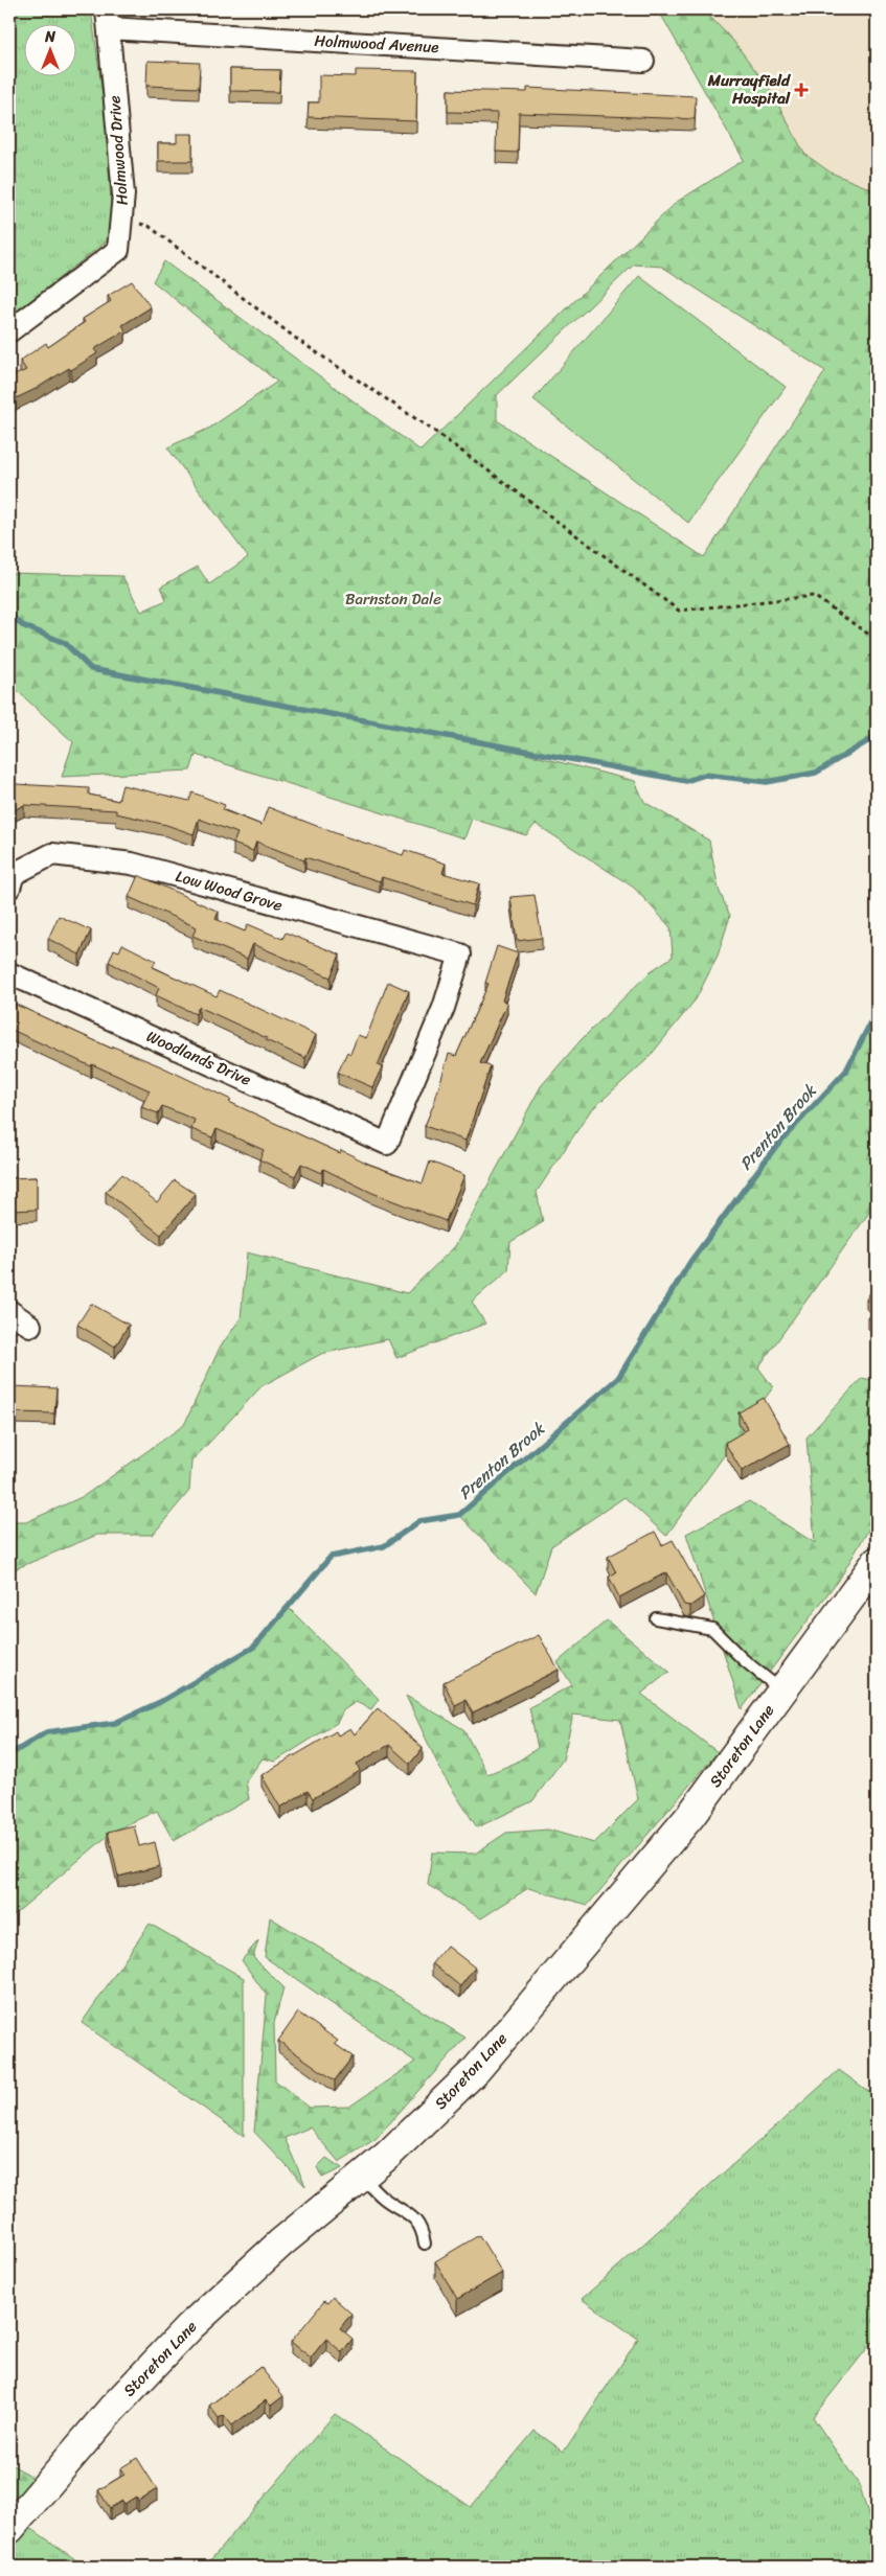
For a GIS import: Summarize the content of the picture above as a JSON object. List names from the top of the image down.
{
  "streets": {
    "street": [
      "Holmwood Avenue",
      "Holmwood Drive",
      "Low Wood Grove",
      "Woodlands Drive",
      "Storeton Lane"
    ]
  },
  "crossings": [
    ["Holmwood Avenue", "Holmwood Drive"],
    ["Low Wood Grove", "Woodlands Drive"]
  ],
  "water": ["Prenton Brook"],
  "parks": ["Barnston Dale"],
  "places": {
    "health": ["Murrayfield Hospital"]
  },
  "north": "top"
}
